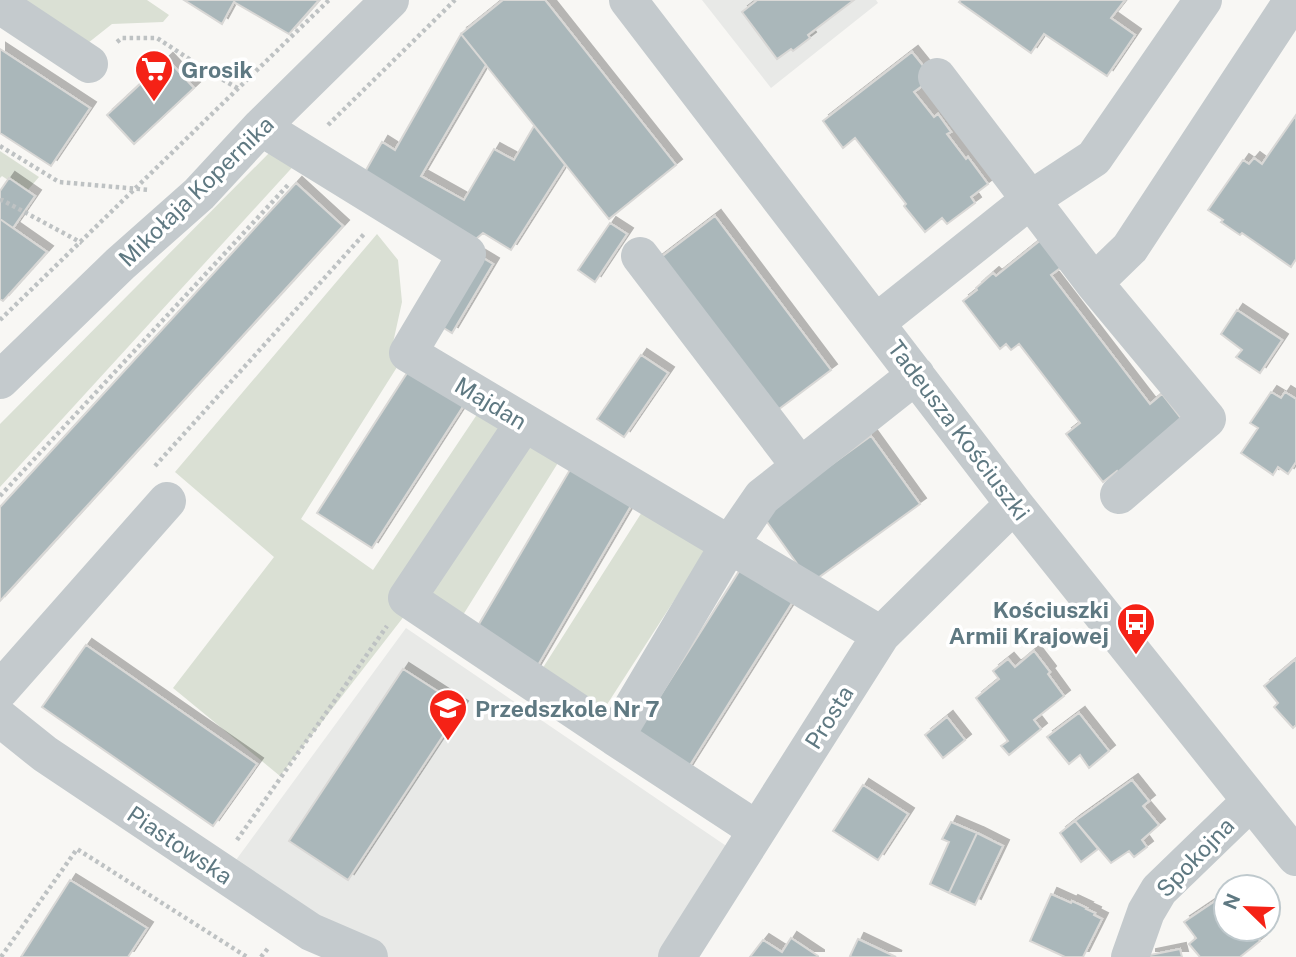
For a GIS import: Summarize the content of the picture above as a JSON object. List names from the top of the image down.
{
  "streets": {
    "street": [
      "Mikołaja Kopernika",
      "Majdan",
      "Tadeusza Kościuszki",
      "Prosta",
      "Piastowska",
      "Spokojna"
    ]
  },
  "crossings": [
    ["Mikołaja Kopernika", "Majdan"],
    ["Majdan", "Prosta"],
    ["Tadeusza Kościuszki", "Prosta"],
    ["Tadeusza Kościuszki", "Spokojna"]
  ],
  "places": {
    "supermarket": ["Grosik"],
    "bus stop": ["Kościuszki Armii Krajowej"],
    "school or university": ["Przedszkole Nr 7"]
  },
  "north": "top left"
}
